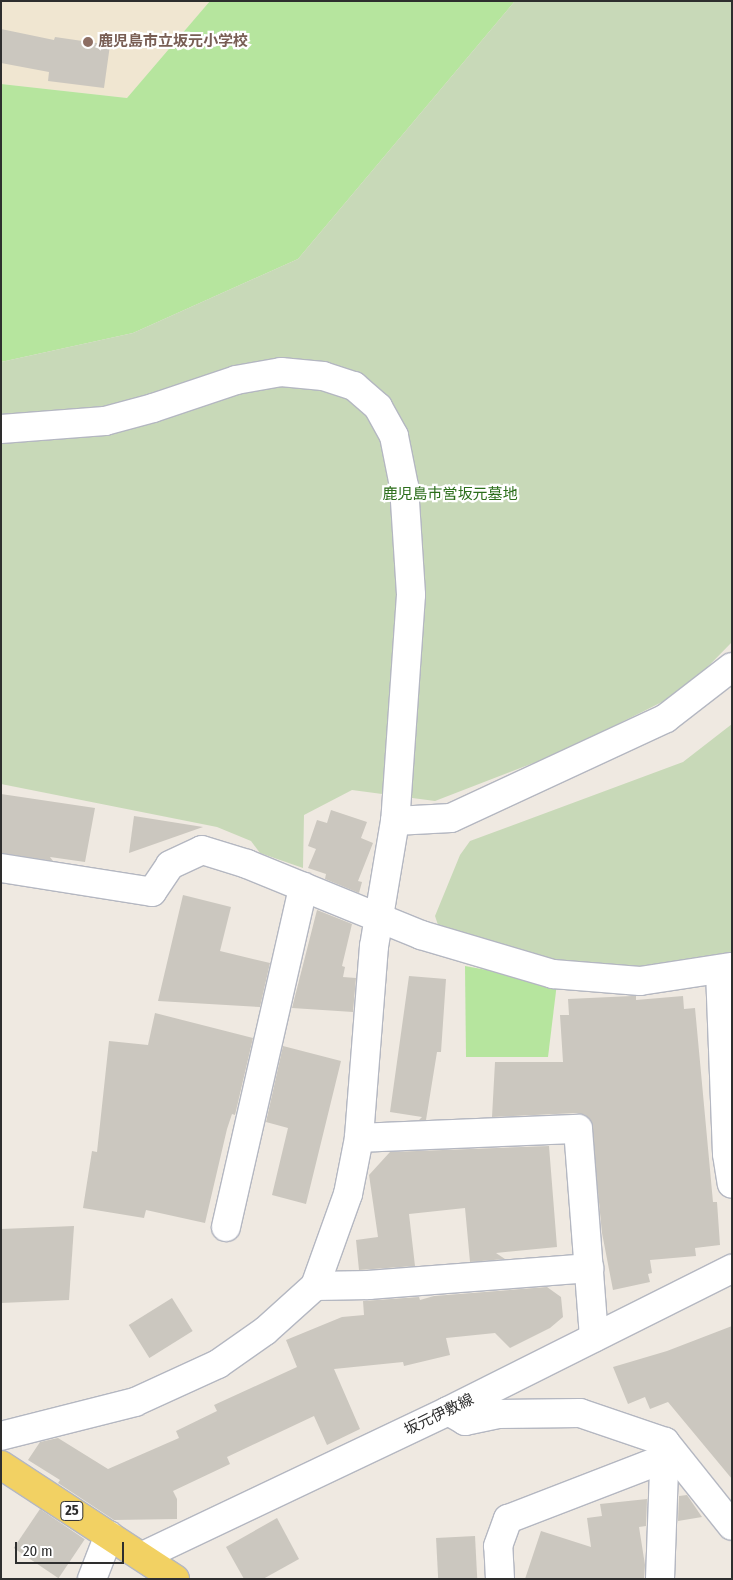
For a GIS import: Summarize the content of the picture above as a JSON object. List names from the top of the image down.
{
  "streets": {
    "main road": ["25"],
    "street": ["坂元伊敷線"]
  },
  "crossings": [
    ["坂元伊敷線", "25"]
  ],
  "parks": ["鹿児島市営坂元墓地"],
  "places": ["鹿児島市立坂元小学校"],
  "scale_bar": "20 m"
}
